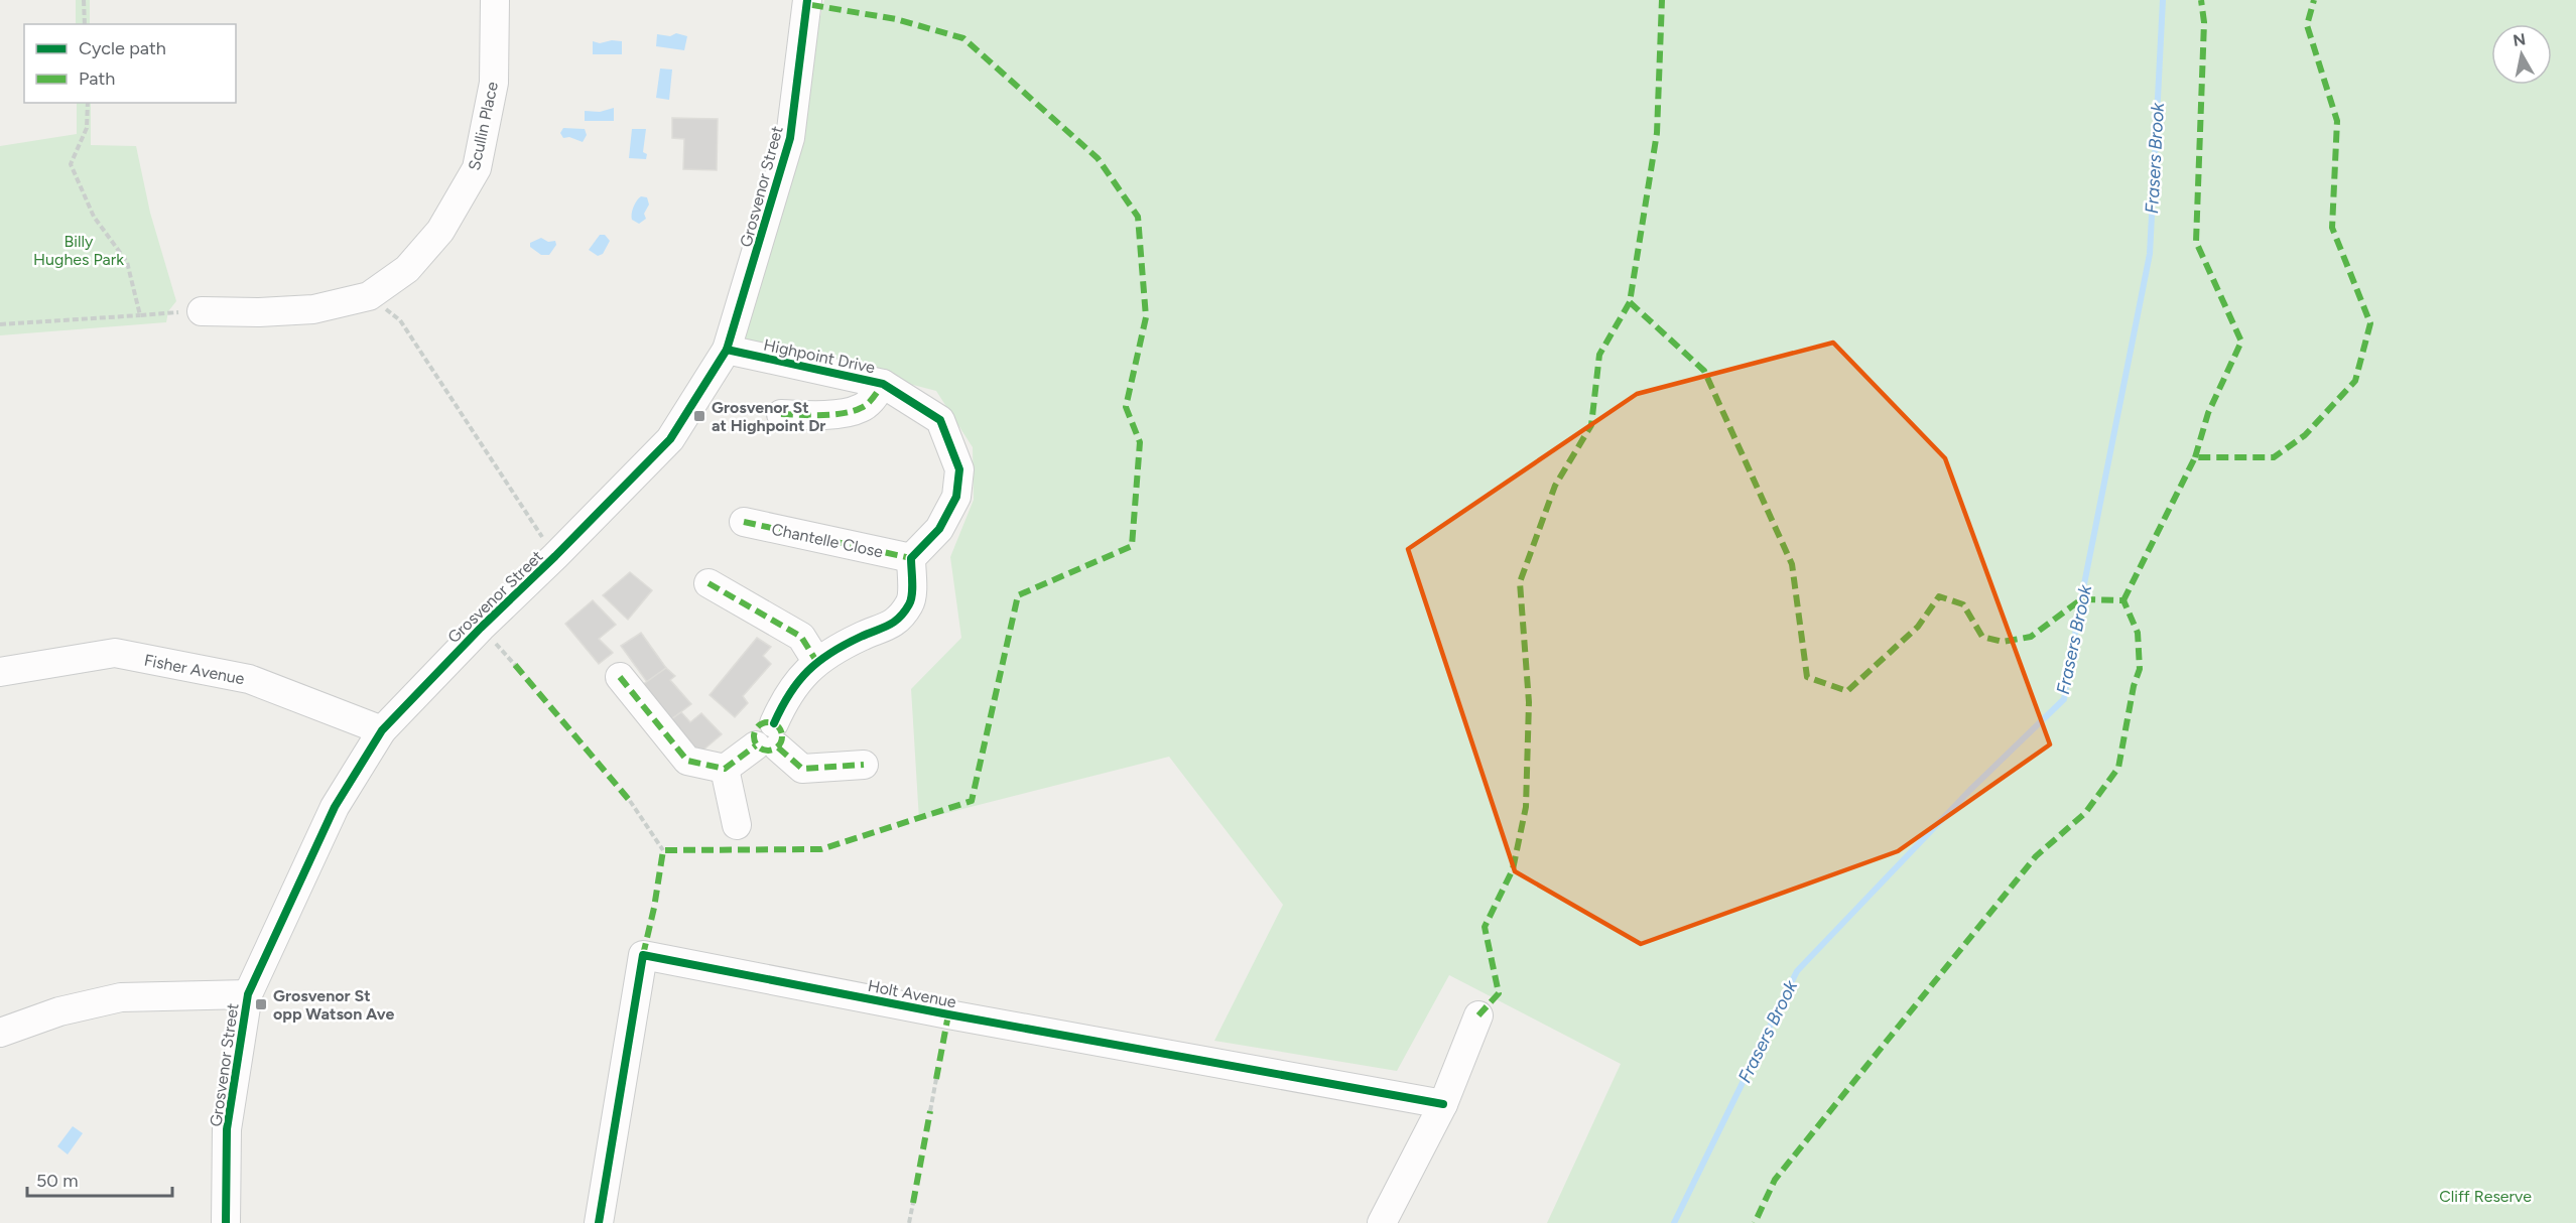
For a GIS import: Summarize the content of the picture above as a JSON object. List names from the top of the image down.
{
  "streets": {
    "street": [
      "Scullin Place",
      "Grosvenor Street",
      "Highpoint Drive",
      "Chantelle Close",
      "Fisher Avenue",
      "Holt Avenue"
    ]
  },
  "crossings": [
    ["Grosvenor Street", "Highpoint Drive"],
    ["Grosvenor Street", "Fisher Avenue"],
    ["Highpoint Drive", "Chantelle Close"]
  ],
  "water": ["Frasers Brook"],
  "parks": ["Billy Hughes Park", "Cliff Reserve"],
  "places": {
    "transit": ["Grosvenor St at Highpoint Dr", "Grosvenor St opp Watson Ave"]
  },
  "legend": ["Cycle path", "Path"],
  "scale_bar": "50 m",
  "north": "top"
}
